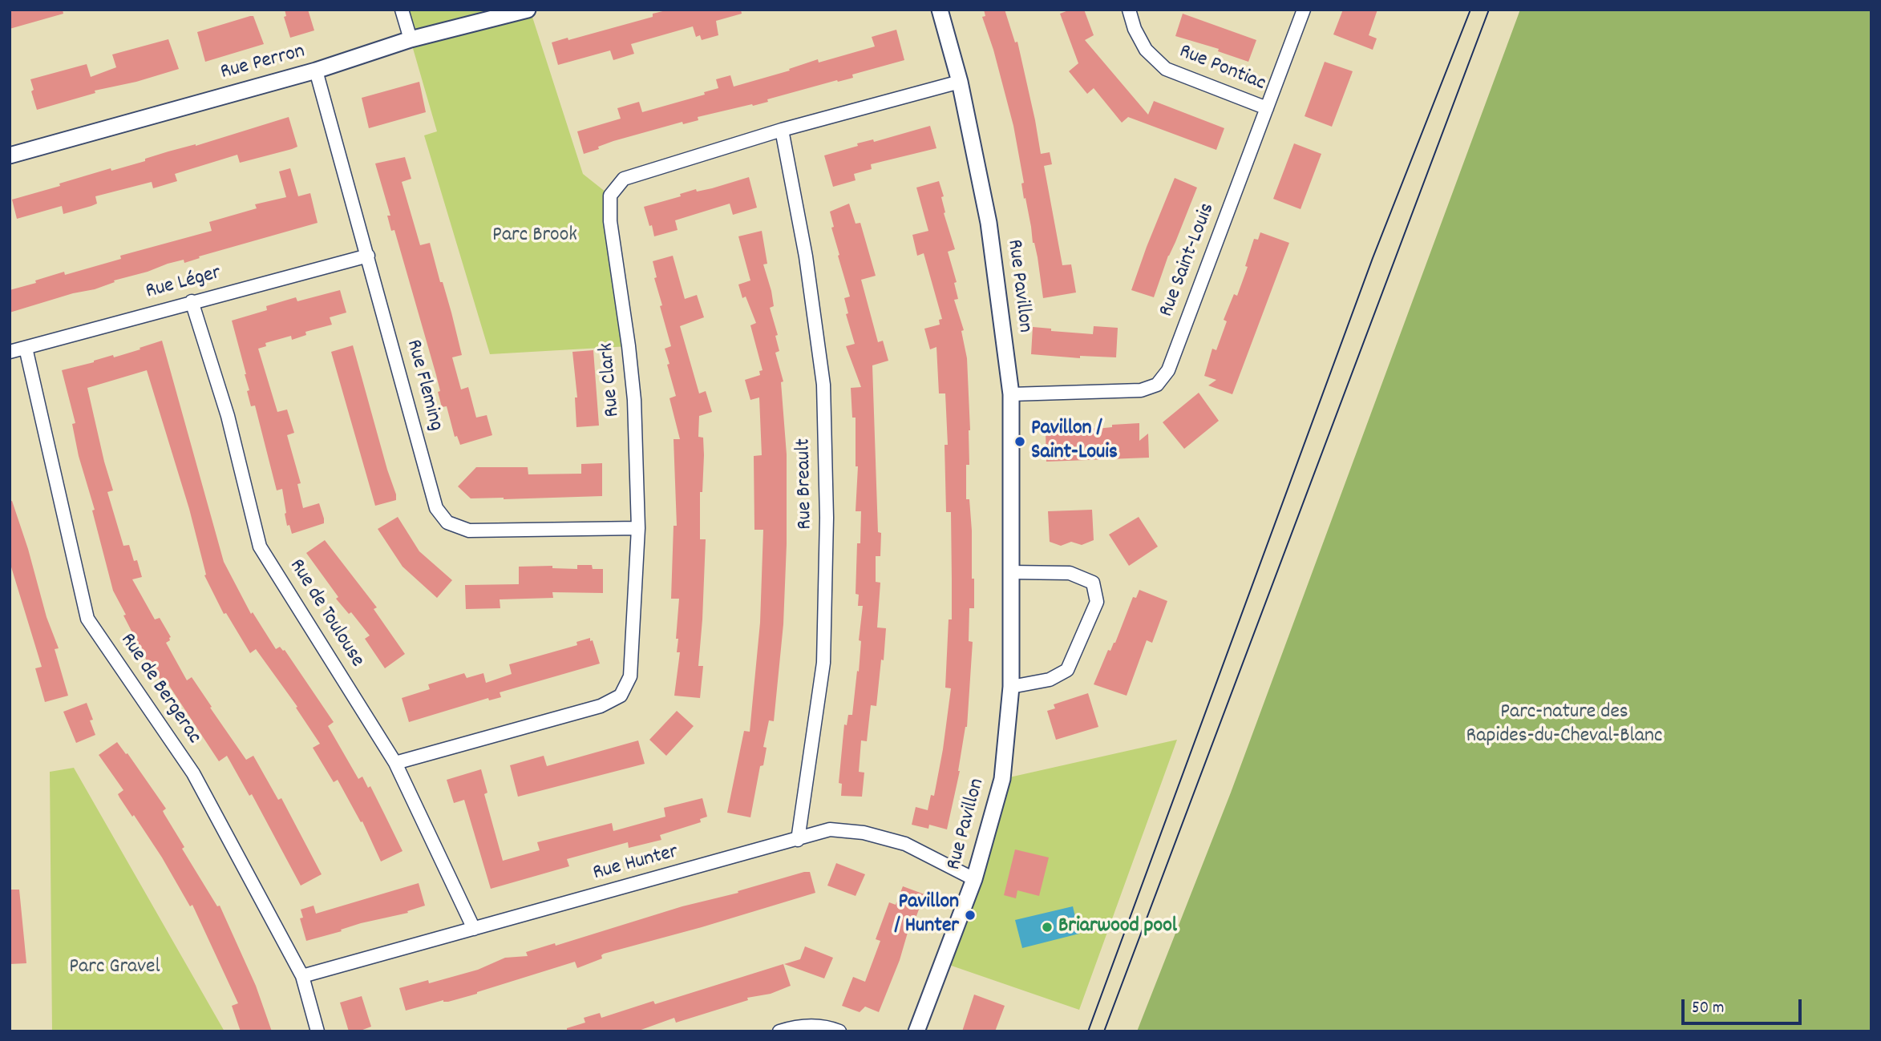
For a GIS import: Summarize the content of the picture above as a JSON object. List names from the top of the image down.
{
  "streets": {
    "street": [
      "Rue Perron",
      "Rue Pontiac",
      "Rue Saint-Louis",
      "Rue Léger",
      "Rue Pavillon",
      "Rue Clark",
      "Rue Fleming",
      "Rue Breault",
      "Rue de Toulouse",
      "Rue de Bergerac",
      "Rue Hunter"
    ]
  },
  "crossings": [
    ["Rue Perron", "Rue Fleming"],
    ["Rue Pontiac", "Rue Saint-Louis"],
    ["Rue Saint-Louis", "Rue Pavillon"],
    ["Rue Léger", "Rue Fleming"],
    ["Rue Léger", "Rue de Toulouse"],
    ["Rue Léger", "Rue de Bergerac"],
    ["Rue Pavillon", "Rue Clark"],
    ["Rue Pavillon", "Rue Hunter"],
    ["Rue Clark", "Rue Fleming"],
    ["Rue Clark", "Rue Breault"],
    ["Rue Clark", "Rue de Toulouse"],
    ["Rue Breault", "Rue Hunter"],
    ["Rue de Toulouse", "Rue Hunter"],
    ["Rue de Bergerac", "Rue Hunter"]
  ],
  "parks": ["Parc Brook", "Parc-nature des Rapides-du-Cheval-Blanc", "Parc Gravel"],
  "places": ["Pavillon / Saint-Louis", "Pavillon / Hunter", "Briarwood pool"],
  "scale_bar": "50 m"
}
